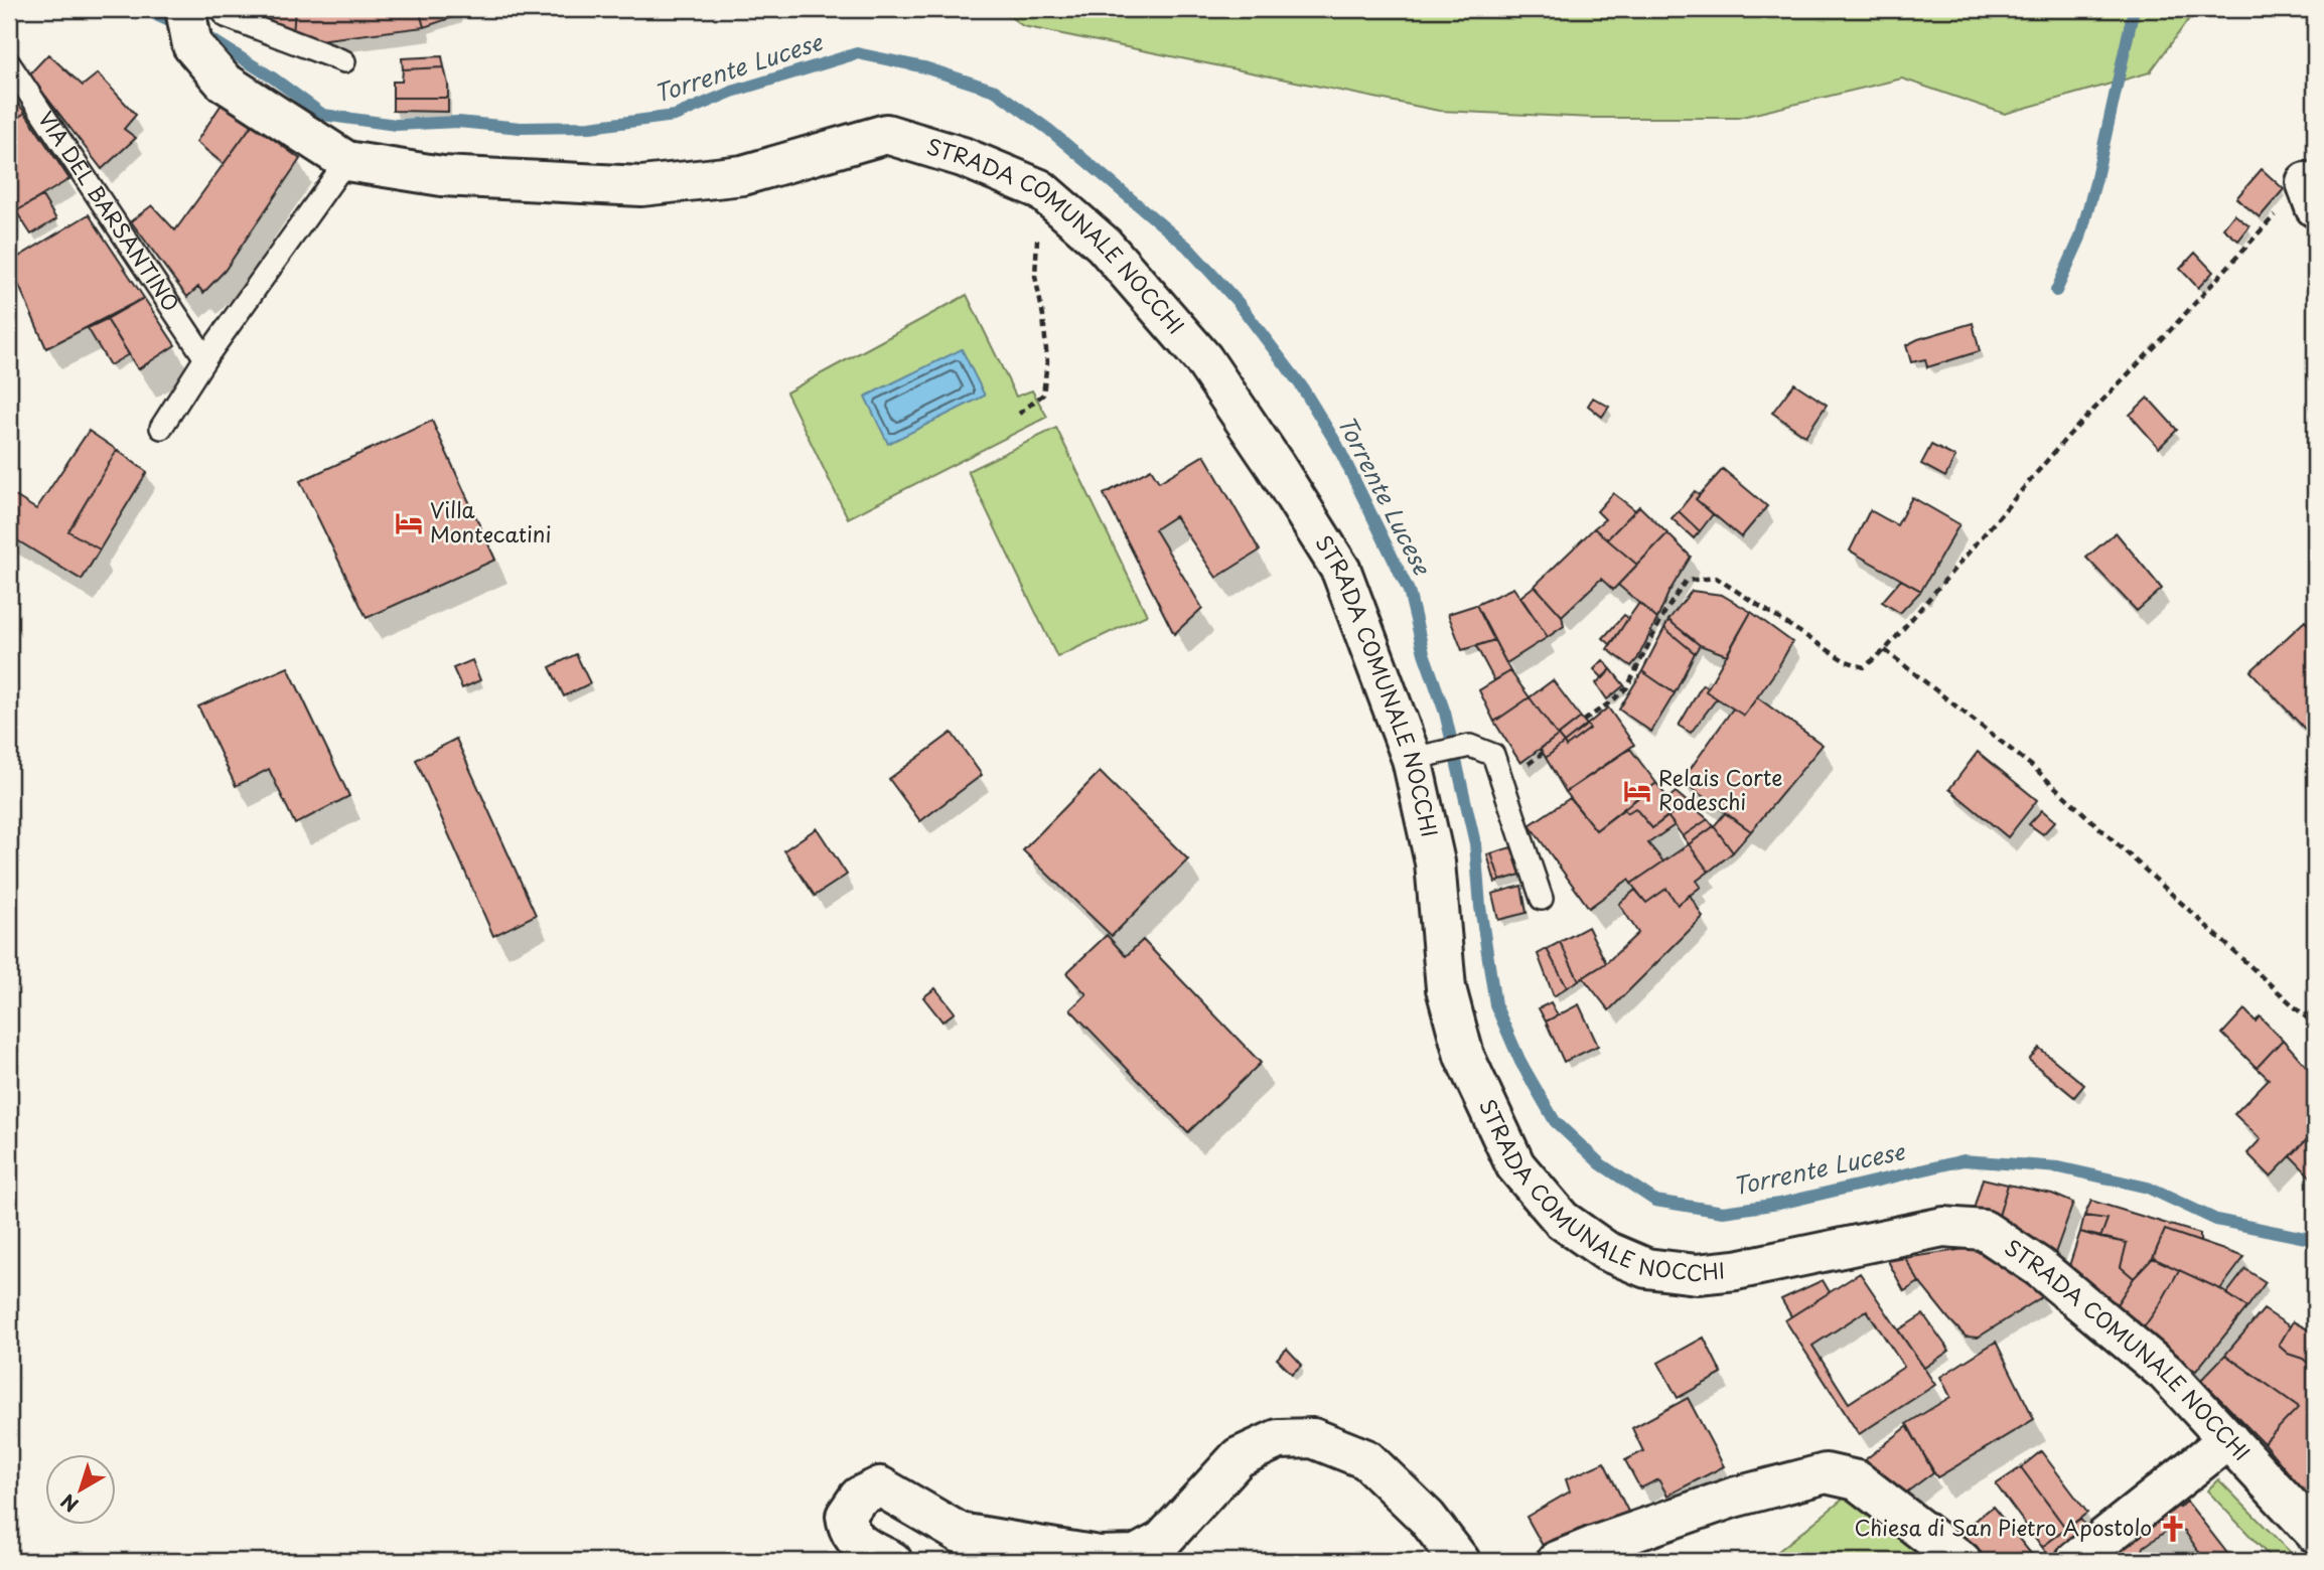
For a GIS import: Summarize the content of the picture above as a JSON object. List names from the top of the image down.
{
  "streets": {
    "street": ["STRADA COMUNALE NOCCHI"],
    "lane": ["VIA DEL BARSANTINO"]
  },
  "water": ["Torrente Lucese"],
  "places": {
    "hotel": ["Villa Montecatini", "Relais Corte Rodeschi"],
    "church": ["Chiesa di San Pietro Apostolo"]
  },
  "north": "bottom left"
}
